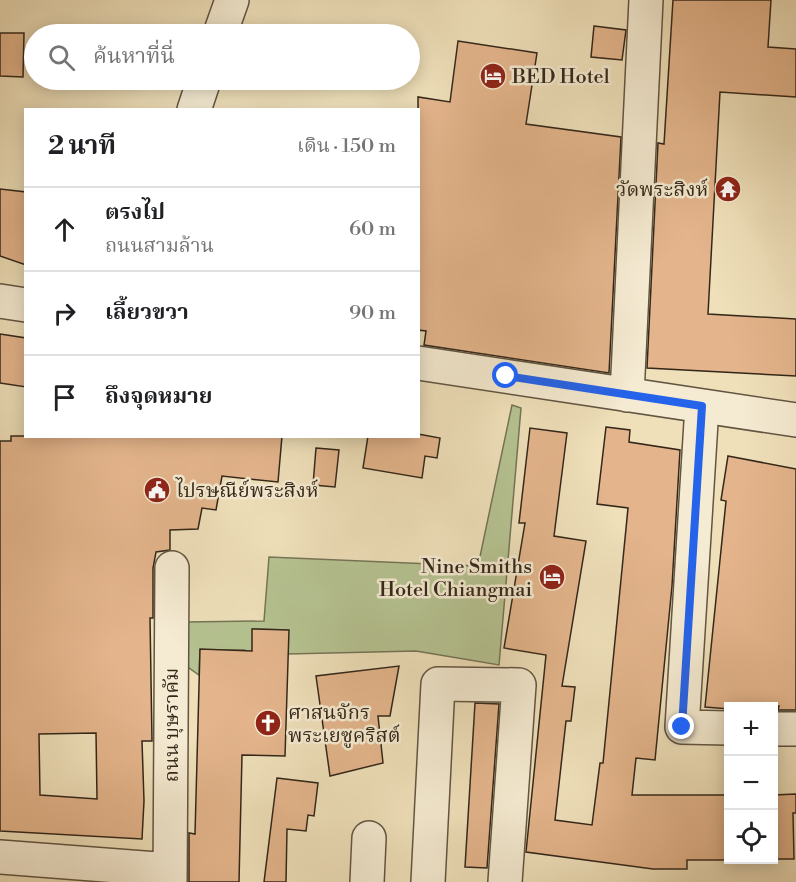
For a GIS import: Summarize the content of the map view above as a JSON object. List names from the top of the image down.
{
  "streets": {
    "street": ["ถนน บุษราคัม"]
  },
  "places": {
    "hotel": ["BED Hotel", "Nine Smiths Hotel Chiangmai"],
    "temple": ["วัดพระสิงห์"],
    "public building": ["ไปรษณีย์พระสิงห์"],
    "church": ["ศาสนจักร พระเยซูคริสต์"]
  },
  "page": {
    "search": "ค้นหาที่นี่",
    "heading": ["2 นาที", "เดิน · 150 m"],
    "list": [
      ["ตรงไป", "ถนนสามล้าน", "60 m"],
      ["เลี้ยวขวา", "90 m"],
      "ถึงจุดหมาย"
    ],
    "map_buttons": ["+", "−"]
  }
}
